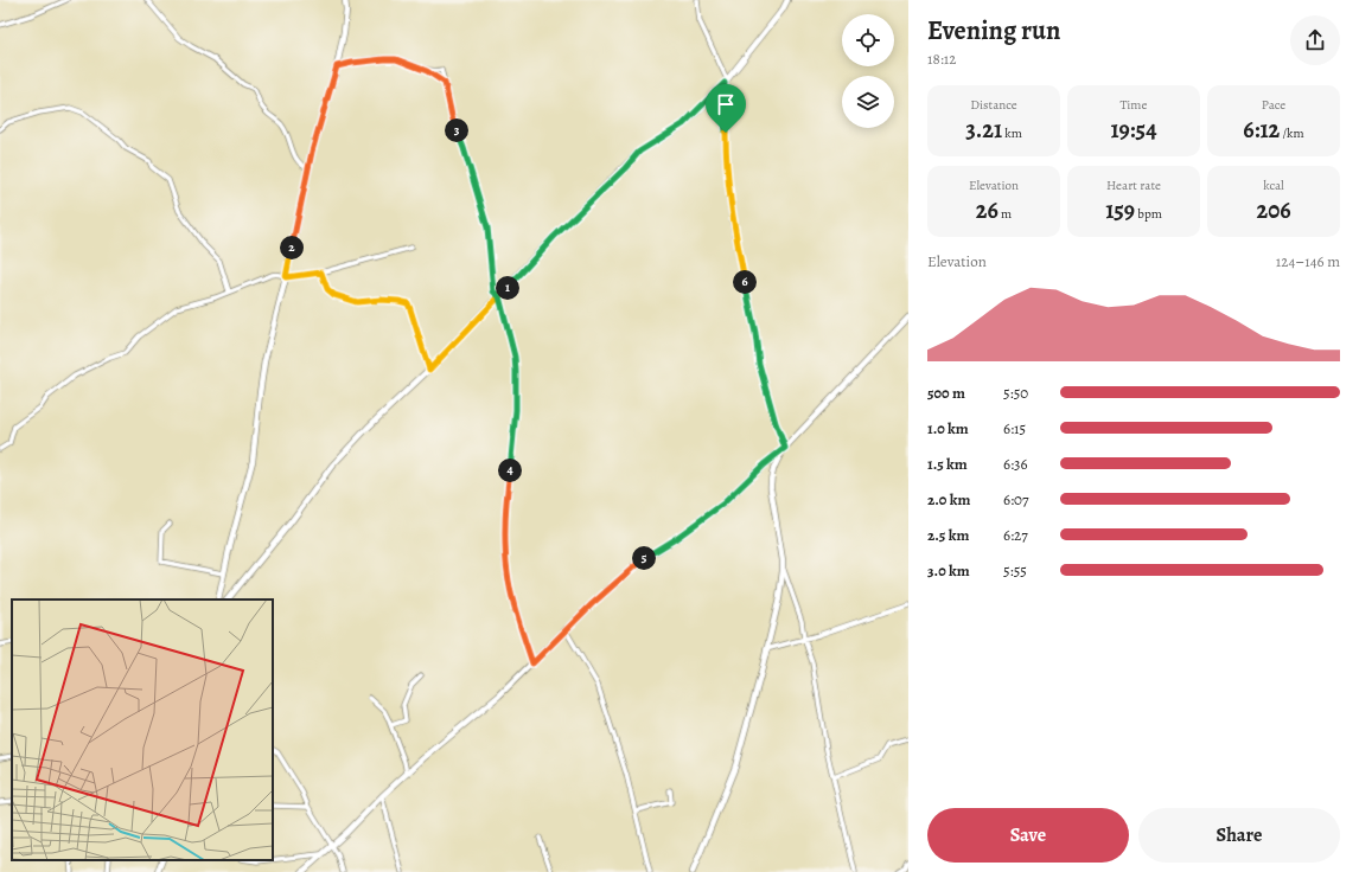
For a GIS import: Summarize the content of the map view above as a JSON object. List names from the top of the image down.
{
  "page": {
    "heading": ["Evening run", "18:12"],
    "stats": [
      ["Distance", "3.21 km"],
      ["Time", "19:54"],
      ["Pace", "6:12 /km"],
      ["Elevation", "26 m"],
      ["Heart rate", "159 bpm"],
      ["kcal", "206"]
    ],
    "pins": [
      "3",
      "2",
      "6",
      "1",
      "4",
      "5"
    ],
    "chart": ["Elevation", "124–146 m"],
    "list": [
      {
        "name": "500 m",
        "note": "5:50"
      },
      {
        "name": "1.0 km",
        "note": "6:15"
      },
      {
        "name": "1.5 km",
        "note": "6:36"
      },
      {
        "name": "2.0 km",
        "note": "6:07"
      },
      {
        "name": "2.5 km",
        "note": "6:27"
      },
      {
        "name": "3.0 km",
        "note": "5:55"
      }
    ],
    "buttons": ["Save", "Share"]
  }
}
